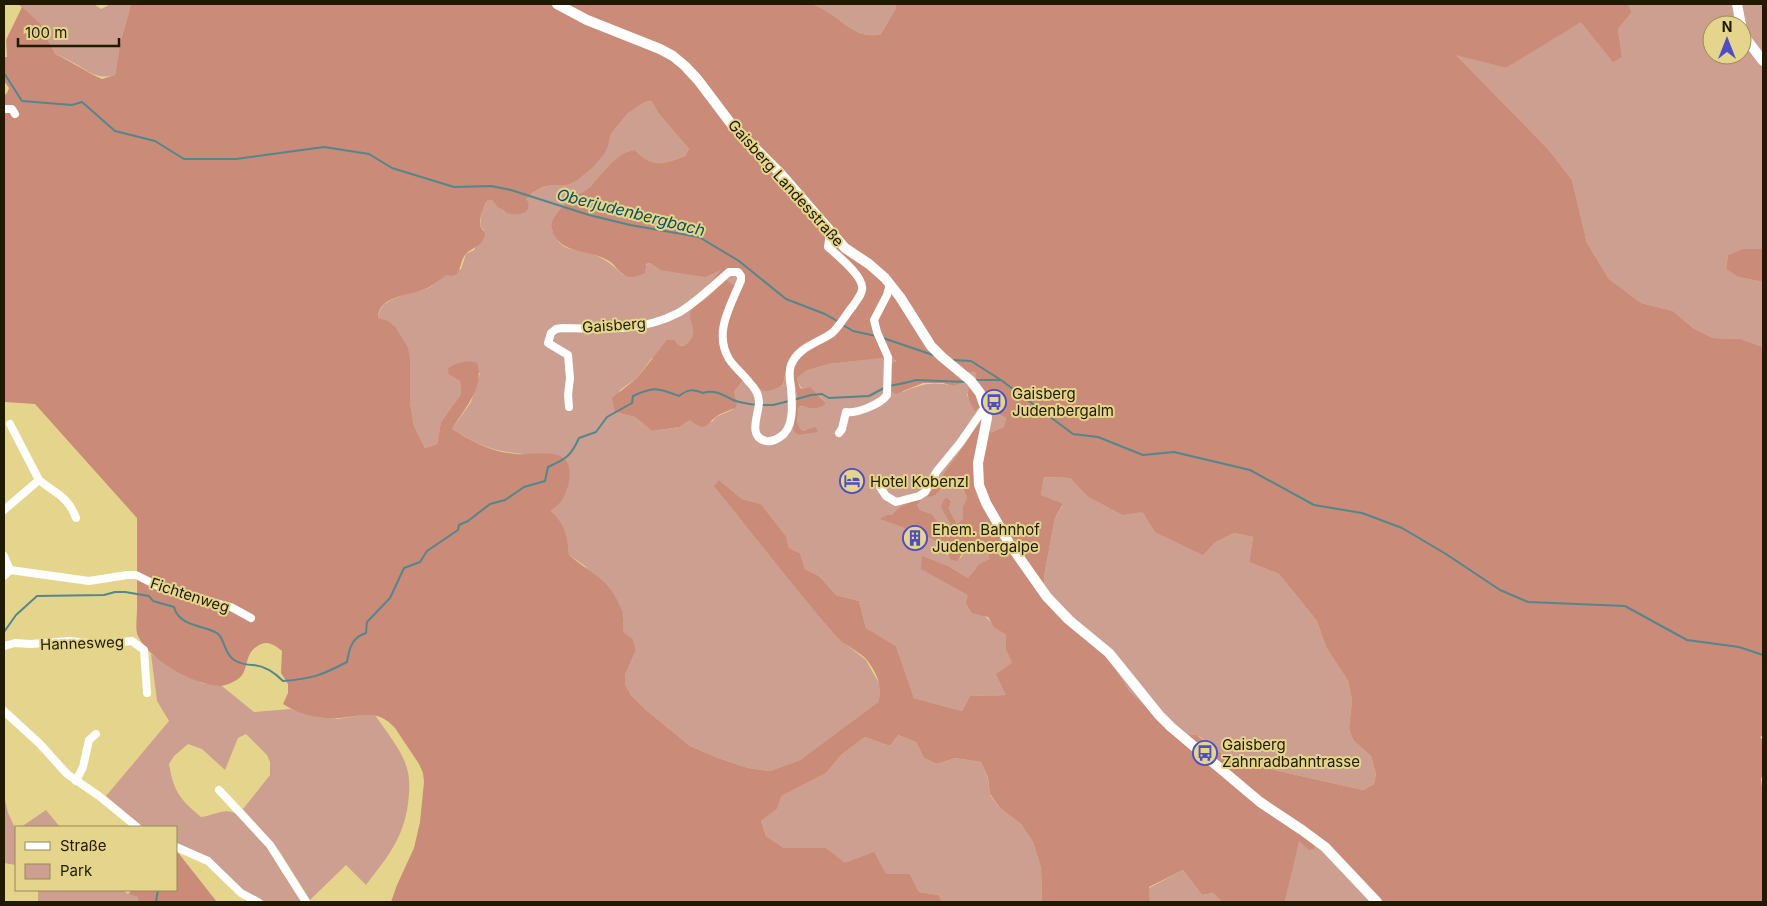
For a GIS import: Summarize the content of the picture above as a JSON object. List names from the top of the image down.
{
  "streets": {
    "main road": ["Gaisberg Landesstraße"],
    "street": ["Gaisberg", "Fichtenweg", "Hannesweg"]
  },
  "crossings": [
    ["Gaisberg Landesstraße", "Gaisberg"]
  ],
  "water": ["Oberjudenbergbach"],
  "places": {
    "bus stop": ["Gaisberg Judenbergalm", "Gaisberg Zahnradbahntrasse"],
    "hotel": ["Hotel Kobenzl"],
    "building": ["Ehem. Bahnhof Judenbergalpe"]
  },
  "legend": ["Straße", "Park"],
  "scale_bar": "100 m",
  "north": "top"
}
